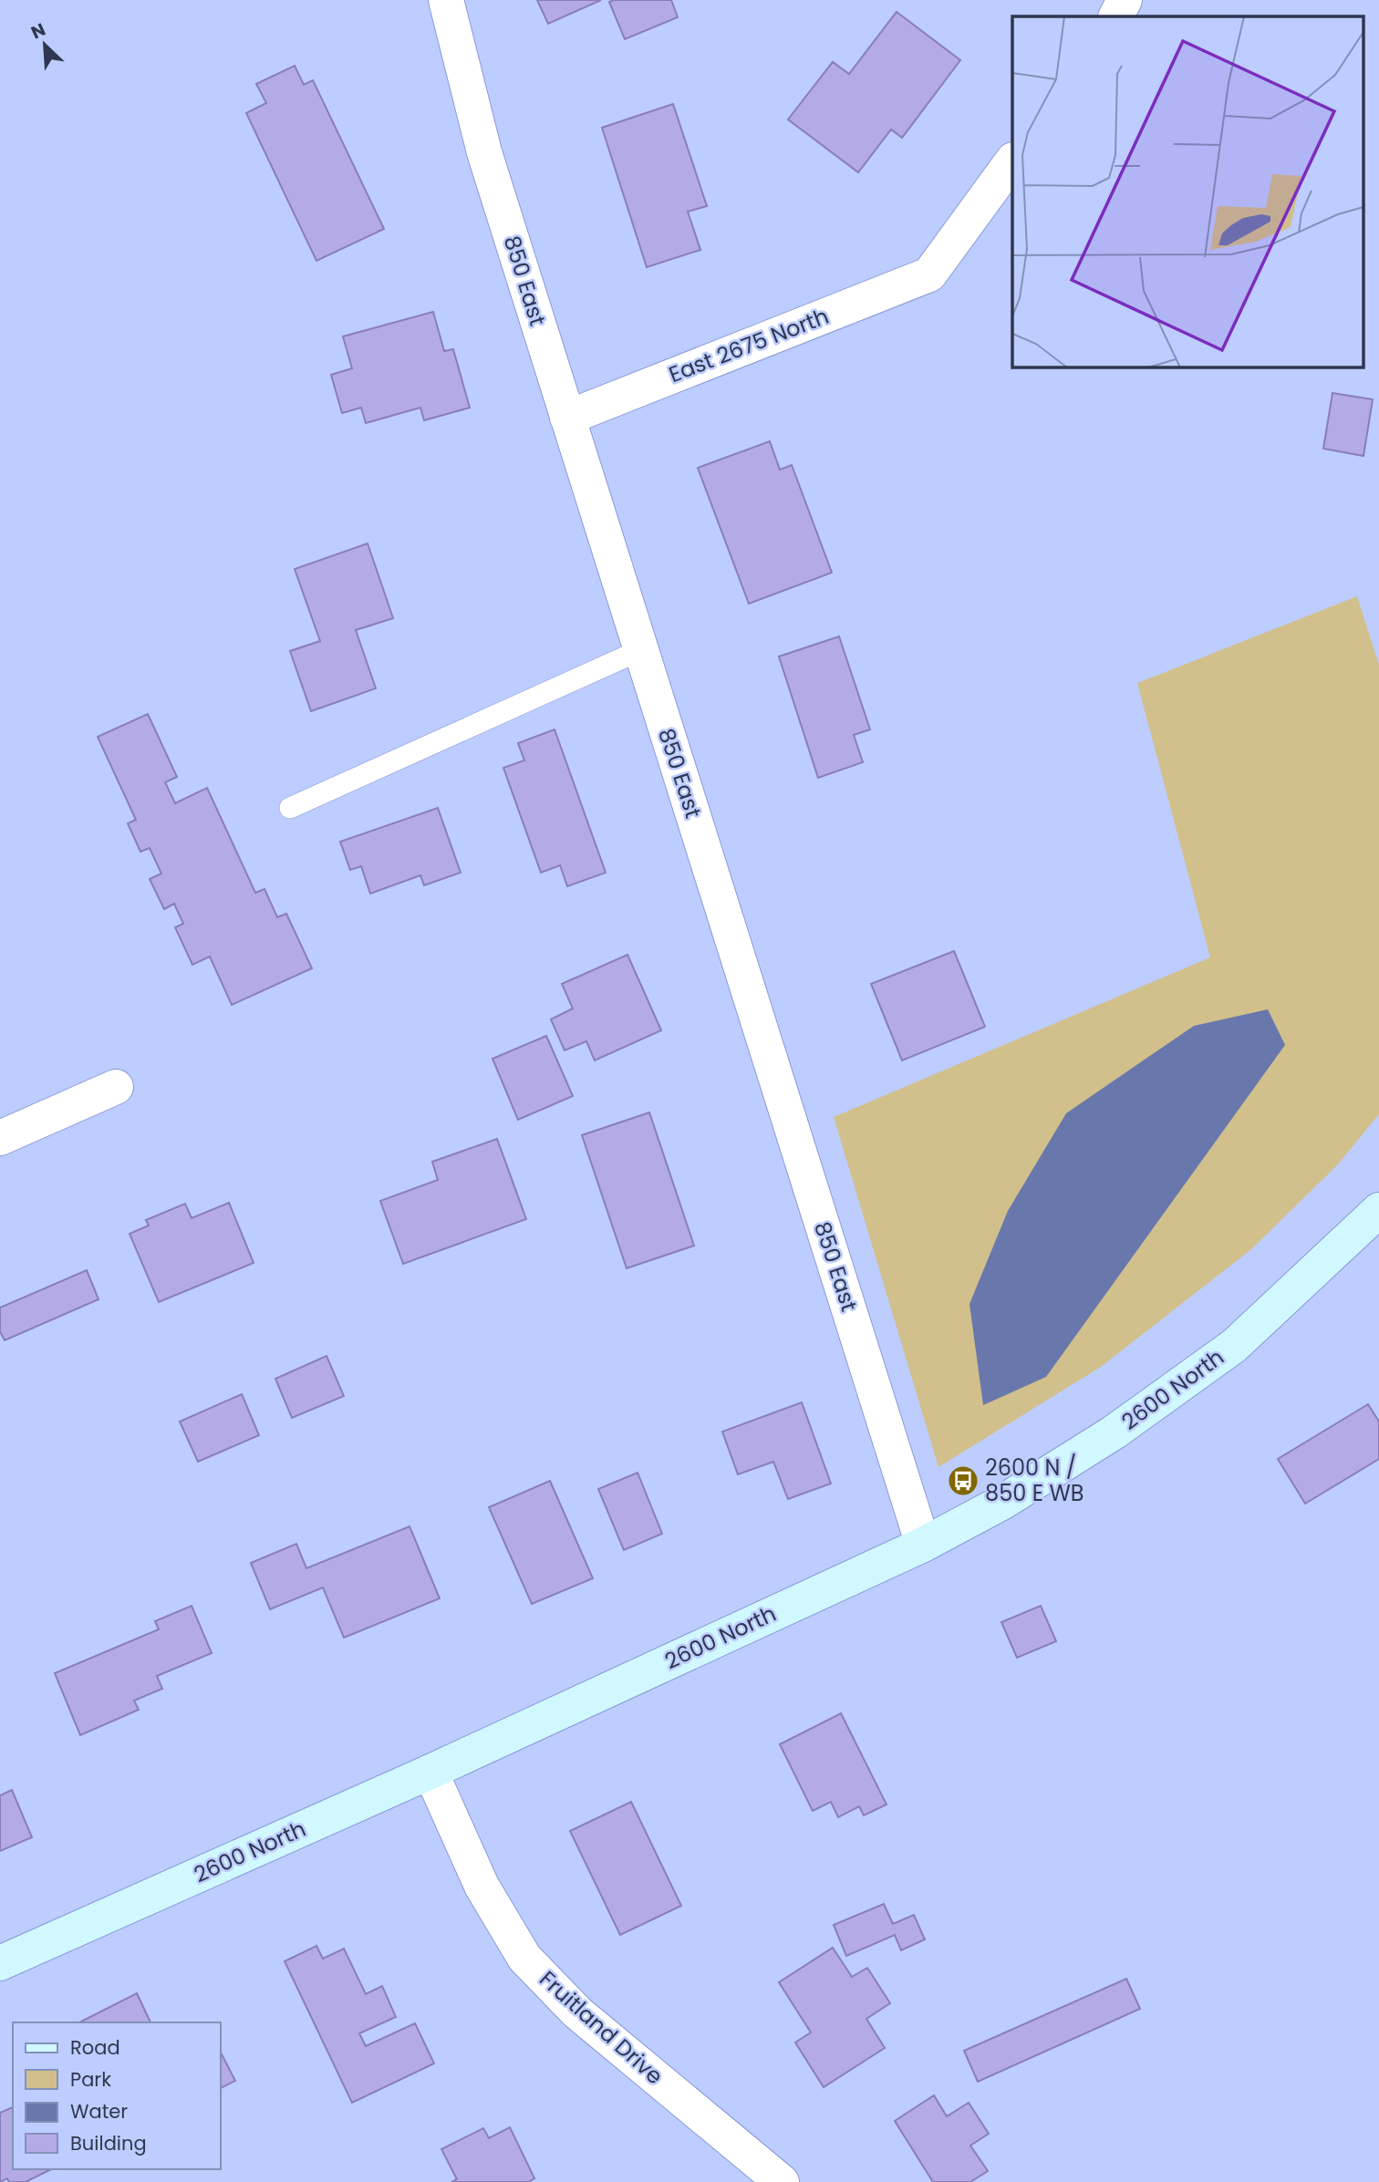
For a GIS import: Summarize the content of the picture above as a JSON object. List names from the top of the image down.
{
  "streets": {
    "main road": ["2600 North"],
    "street": ["850 East", "East 2675 North", "Fruitland Drive"]
  },
  "crossings": [
    ["850 East", "East 2675 North"],
    ["850 East", "2600 North"],
    ["2600 North", "Fruitland Drive"]
  ],
  "places": {
    "bus stop": ["2600 N / 850 E WB"]
  },
  "legend": [
    "Road",
    "Park",
    "Water",
    "Building"
  ],
  "north": "top left"
}
